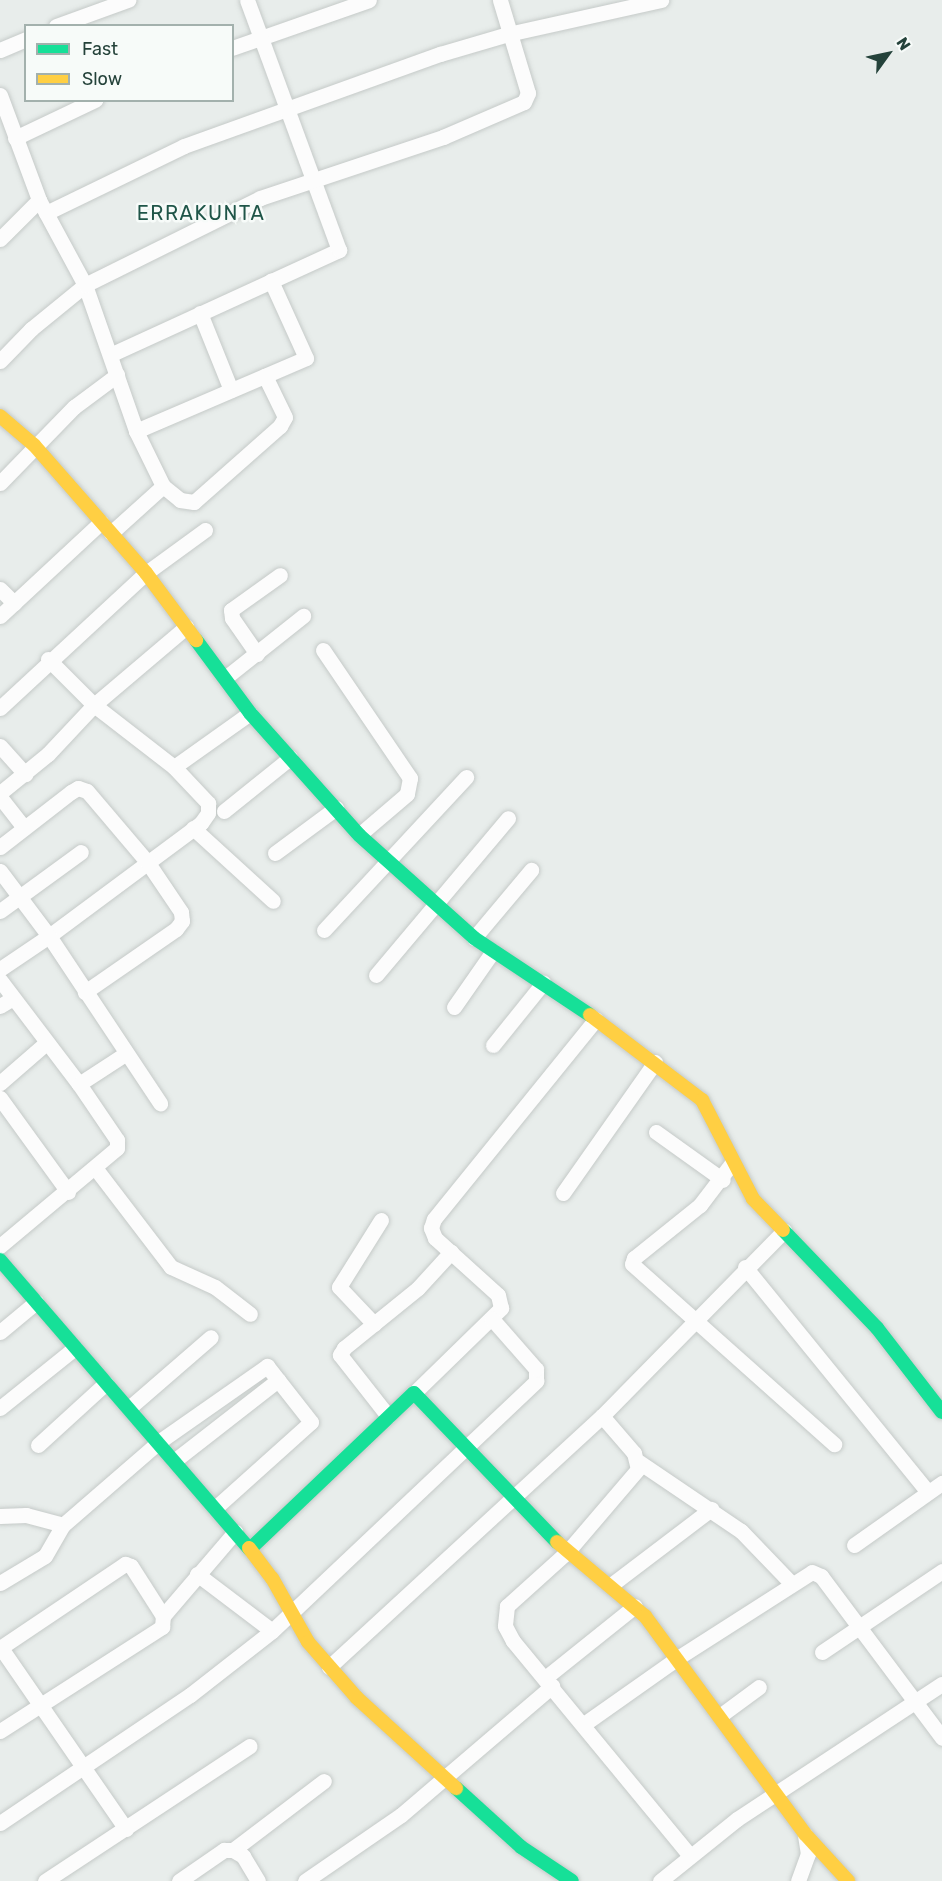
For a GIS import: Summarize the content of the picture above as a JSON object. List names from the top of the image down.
{
  "districts": ["ERRAKUNTA"],
  "legend": ["Fast", "Slow"],
  "north": "top right"
}
